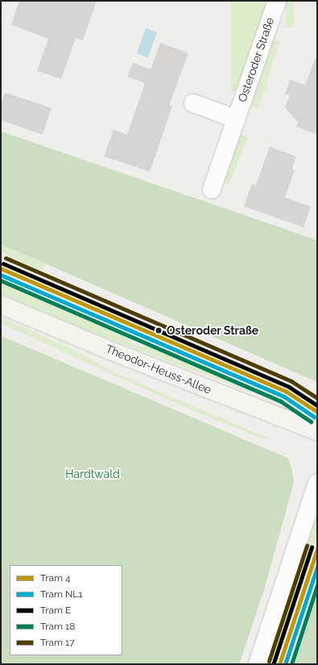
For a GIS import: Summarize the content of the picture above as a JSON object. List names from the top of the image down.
{
  "streets": {
    "main road": ["Theodor-Heuss-Allee"],
    "street": ["Osteroder Straße"]
  },
  "parks": ["Hardtwald"],
  "places": ["Osteroder Straße"],
  "lines": [
    "tram line 17",
    "tram line E",
    "tram line 4",
    "tram line NL1",
    "tram line 18"
  ],
  "legend": [
    "Tram 4",
    "Tram NL1",
    "Tram E",
    "Tram 18",
    "Tram 17"
  ]
}
